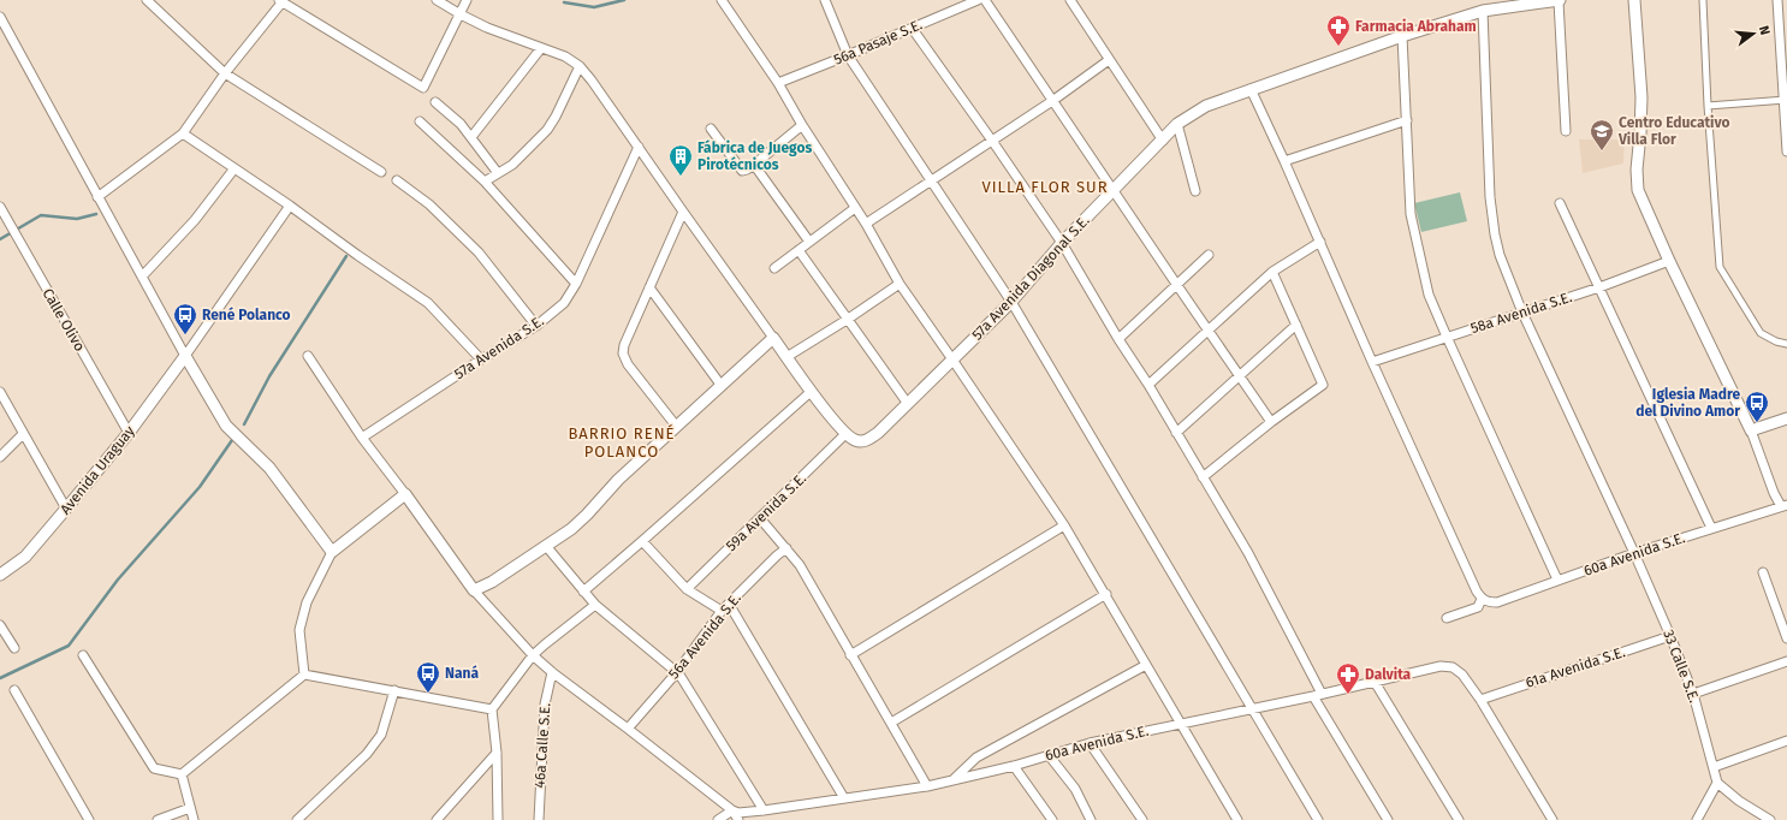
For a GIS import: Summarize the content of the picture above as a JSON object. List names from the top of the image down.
{
  "streets": {
    "street": [
      "56a Pasaje S.E.",
      "57a Avenida Diagonal S.E.",
      "58a Avenida S.E.",
      "Calle Olivo",
      "57a Avenida S.E.",
      "Avenida Uraguay",
      "59a Avenida S.E.",
      "60a Avenida S.E.",
      "56a Avenida S.E.",
      "33 Calle S.E.",
      "61a Avenida S.E.",
      "46a Calle S.E."
    ]
  },
  "crossings": [
    ["57a Avenida Diagonal S.E.", "59a Avenida S.E."],
    ["58a Avenida S.E.", "33 Calle S.E."],
    ["Calle Olivo", "Avenida Uraguay"],
    ["60a Avenida S.E.", "33 Calle S.E."],
    ["60a Avenida S.E.", "61a Avenida S.E."],
    ["33 Calle S.E.", "61a Avenida S.E."]
  ],
  "districts": ["VILLA FLOR SUR", "BARRIO RENÉ POLANCO"],
  "places": {
    "pharmacy": ["Farmacia Abraham", "Dalvita"],
    "school or university": ["Centro Educativo Villa Flor"],
    "building": ["Fábrica de Juegos Pirotécnicos"],
    "bus stop": ["René Polanco", "Iglesia Madre del Divino Amor", "Naná"]
  },
  "north": "right"
}
